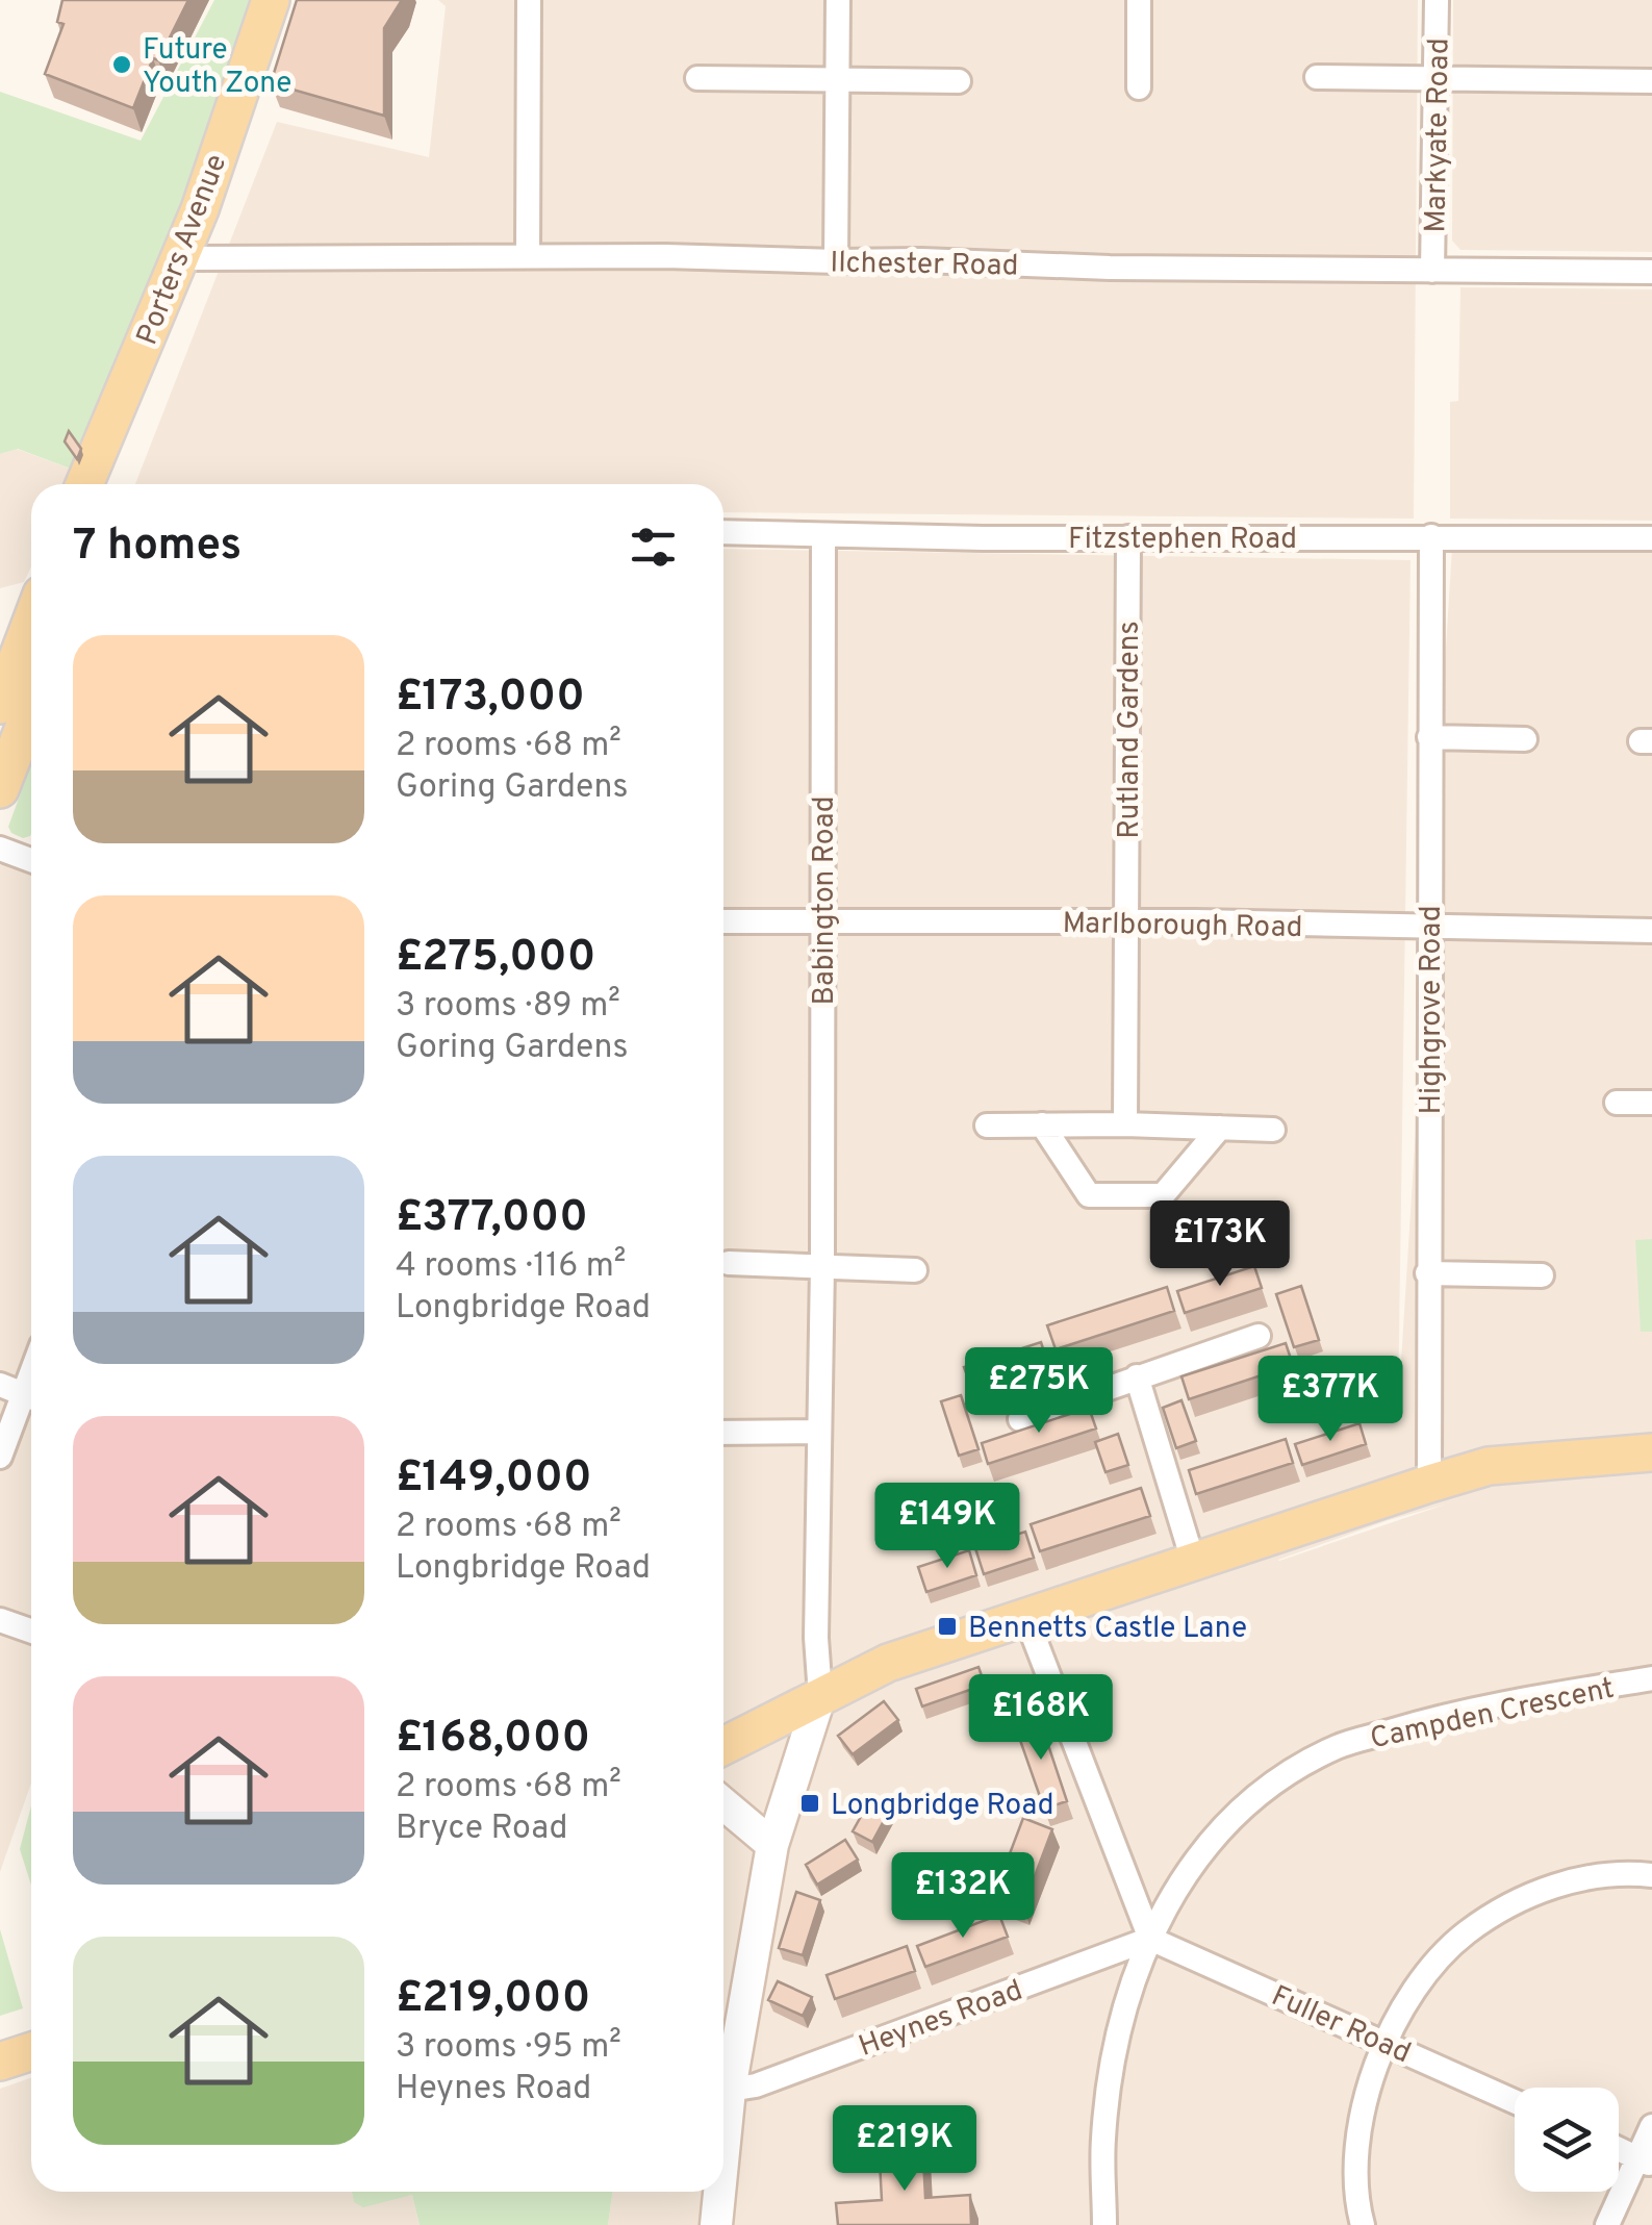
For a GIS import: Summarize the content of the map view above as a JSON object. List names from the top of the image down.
{
  "streets": {
    "main road": ["Porters Avenue"],
    "street": [
      "Markyate Road",
      "Ilchester Road",
      "Fitzstephen Road",
      "Rutland Gardens",
      "Babington Road",
      "Marlborough Road",
      "Highgrove Road",
      "Campden Crescent",
      "Heynes Road",
      "Fuller Road"
    ]
  },
  "crossings": [
    ["Markyate Road", "Ilchester Road"],
    ["Porters Avenue", "Ilchester Road"],
    ["Fitzstephen Road", "Rutland Gardens"],
    ["Fitzstephen Road", "Babington Road"],
    ["Fitzstephen Road", "Highgrove Road"],
    ["Rutland Gardens", "Marlborough Road"],
    ["Babington Road", "Marlborough Road"],
    ["Marlborough Road", "Highgrove Road"],
    ["Campden Crescent", "Heynes Road"],
    ["Campden Crescent", "Fuller Road"],
    ["Heynes Road", "Fuller Road"]
  ],
  "places": {
    "other": ["Future Youth Zone"],
    "transit": ["Bennetts Castle Lane", "Longbridge Road"]
  },
  "page": {
    "heading": "7 homes",
    "list": [
      {
        "name": "£173,000",
        "note": "2 rooms · 68 m² · Goring Gardens"
      },
      {
        "name": "£275,000",
        "note": "3 rooms · 89 m² · Goring Gardens"
      },
      {
        "name": "£377,000",
        "note": "4 rooms · 116 m² · Longbridge Road"
      },
      {
        "name": "£149,000",
        "note": "2 rooms · 68 m² · Longbridge Road"
      },
      {
        "name": "£168,000",
        "note": "2 rooms · 68 m² · Bryce Road"
      },
      {
        "name": "£219,000",
        "note": "3 rooms · 95 m² · Heynes Road"
      }
    ],
    "price": [
      "£173K",
      "£275K",
      "£377K",
      "£149K",
      "£168K",
      "£132K",
      "£219K"
    ]
  }
}
